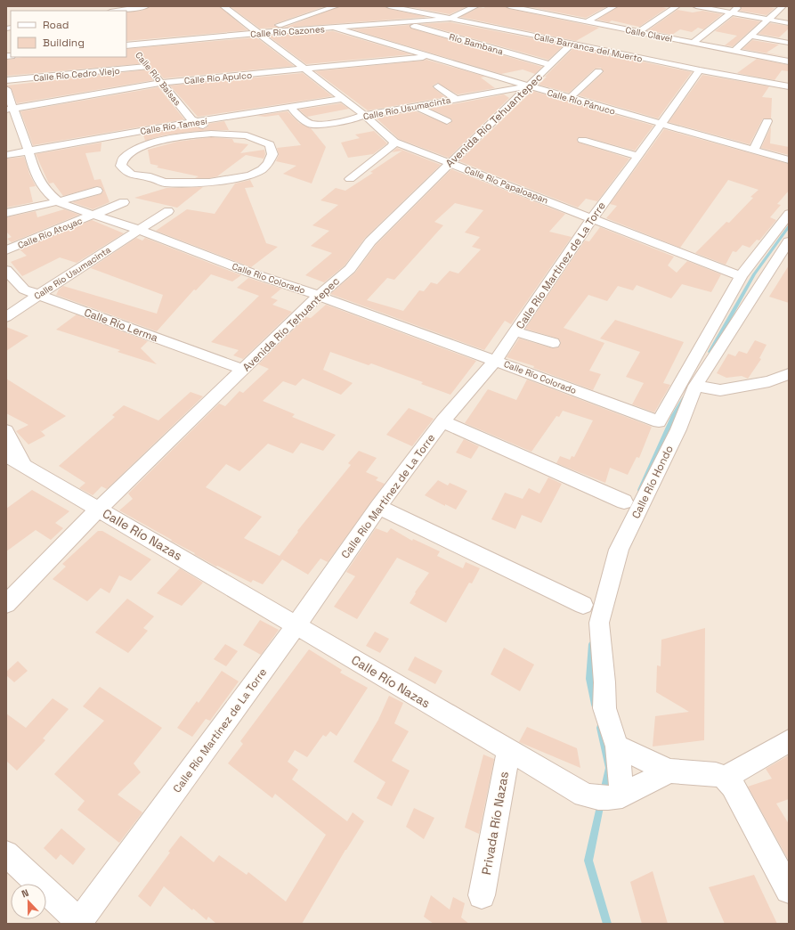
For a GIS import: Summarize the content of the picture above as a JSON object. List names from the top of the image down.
{
  "streets": {
    "street": [
      "Calle Río Cazones",
      "Calle Clavel",
      "Río Bambana",
      "Calle Barranca del Muerto",
      "Calle Río Cedro Viejo",
      "Calle Río Apulco",
      "Calle Río Balsas",
      "Calle Río Pánuco",
      "Calle Río Usumacinta",
      "Avenida Río Tehuantepec",
      "Calle Río Tamesí",
      "Calle Río Papaloapan",
      "Calle Río Atoyac",
      "Calle Río Martínez de La Torre",
      "Calle Río Colorado",
      "Calle Río Lerma",
      "Calle Río Hondo",
      "Calle Río Nazas",
      "Privada Río Nazas"
    ]
  },
  "crossings": [
    ["Calle Río Cazones", "Río Bambana"],
    ["Calle Río Cazones", "Calle Barranca del Muerto"],
    ["Calle Río Cazones", "Calle Río Balsas"],
    ["Calle Río Cazones", "Calle Río Pánuco"],
    ["Calle Río Cazones", "Calle Río Papaloapan"],
    ["Río Bambana", "Avenida Río Tehuantepec"],
    ["Calle Barranca del Muerto", "Avenida Río Tehuantepec"],
    ["Calle Barranca del Muerto", "Calle Río Martínez de La Torre"],
    ["Calle Río Cedro Viejo", "Calle Río Balsas"],
    ["Calle Río Apulco", "Calle Río Balsas"],
    ["Calle Río Apulco", "Calle Río Pánuco"],
    ["Calle Río Apulco", "Calle Río Papaloapan"],
    ["Calle Río Apulco", "Calle Río Colorado"],
    ["Calle Río Balsas", "Calle Río Tamesí"],
    ["Calle Río Pánuco", "Calle Río Usumacinta"],
    ["Calle Río Pánuco", "Avenida Río Tehuantepec"],
    ["Calle Río Pánuco", "Calle Río Martínez de La Torre"],
    ["Calle Río Usumacinta", "Avenida Río Tehuantepec"],
    ["Calle Río Usumacinta", "Calle Río Tamesí"],
    ["Calle Río Usumacinta", "Calle Río Papaloapan"],
    ["Calle Río Usumacinta", "Calle Río Colorado"],
    ["Calle Río Usumacinta", "Calle Río Lerma"],
    ["Avenida Río Tehuantepec", "Calle Río Papaloapan"],
    ["Avenida Río Tehuantepec", "Calle Río Colorado"],
    ["Avenida Río Tehuantepec", "Calle Río Lerma"],
    ["Avenida Río Tehuantepec", "Calle Río Nazas"],
    ["Calle Río Tamesí", "Calle Río Papaloapan"],
    ["Calle Río Tamesí", "Calle Río Colorado"],
    ["Calle Río Papaloapan", "Calle Río Martínez de La Torre"],
    ["Calle Río Papaloapan", "Calle Río Colorado"],
    ["Calle Río Atoyac", "Calle Río Colorado"],
    ["Calle Río Martínez de La Torre", "Calle Río Colorado"],
    ["Calle Río Martínez de La Torre", "Calle Río Nazas"],
    ["Calle Río Hondo", "Calle Río Nazas"],
    ["Calle Río Nazas", "Privada Río Nazas"]
  ],
  "legend": ["Road", "Building"],
  "north": "top"
}
